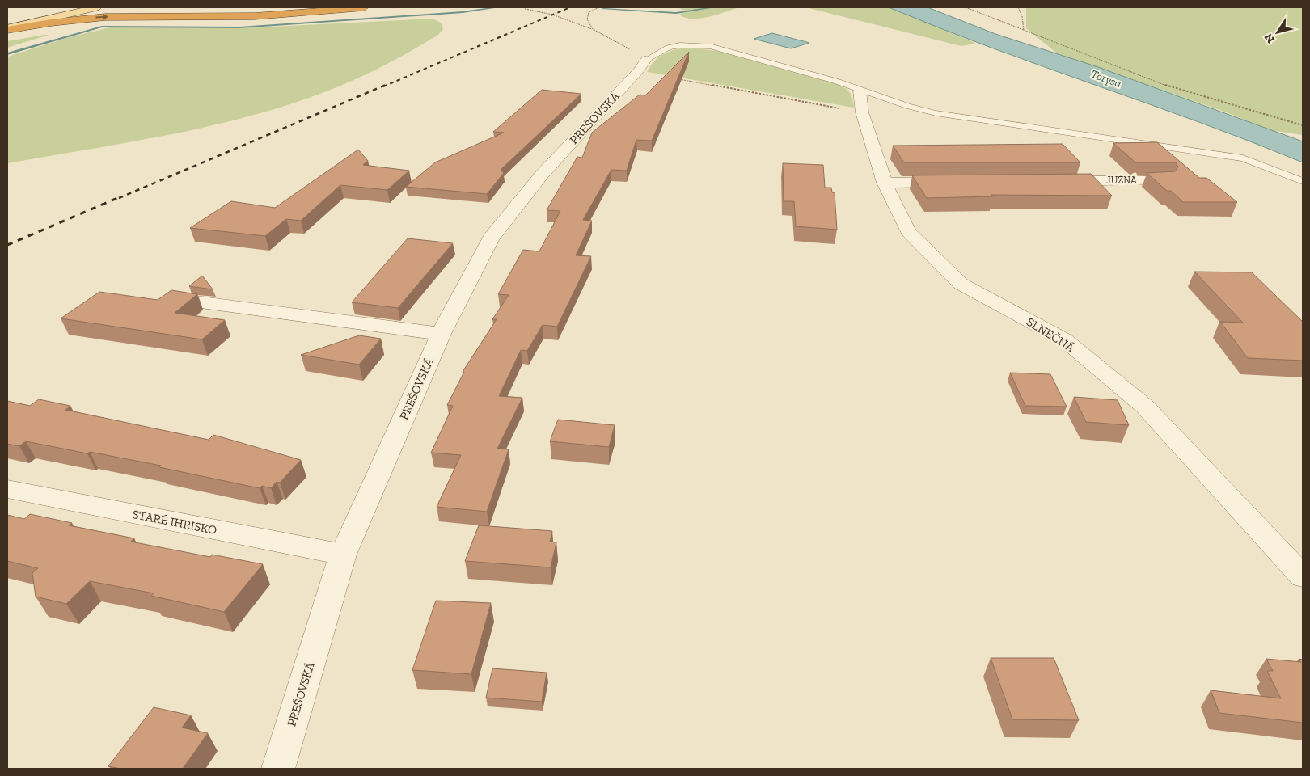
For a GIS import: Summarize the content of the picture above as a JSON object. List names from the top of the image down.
{
  "streets": {
    "street": [
      "PREŠOVSKÁ",
      "JUŽNÁ",
      "SLNEČNÁ",
      "STARÉ IHRISKO"
    ]
  },
  "crossings": [
    ["PREŠOVSKÁ", "STARÉ IHRISKO"]
  ],
  "water": ["Torysa"],
  "north": "bottom left"
}
